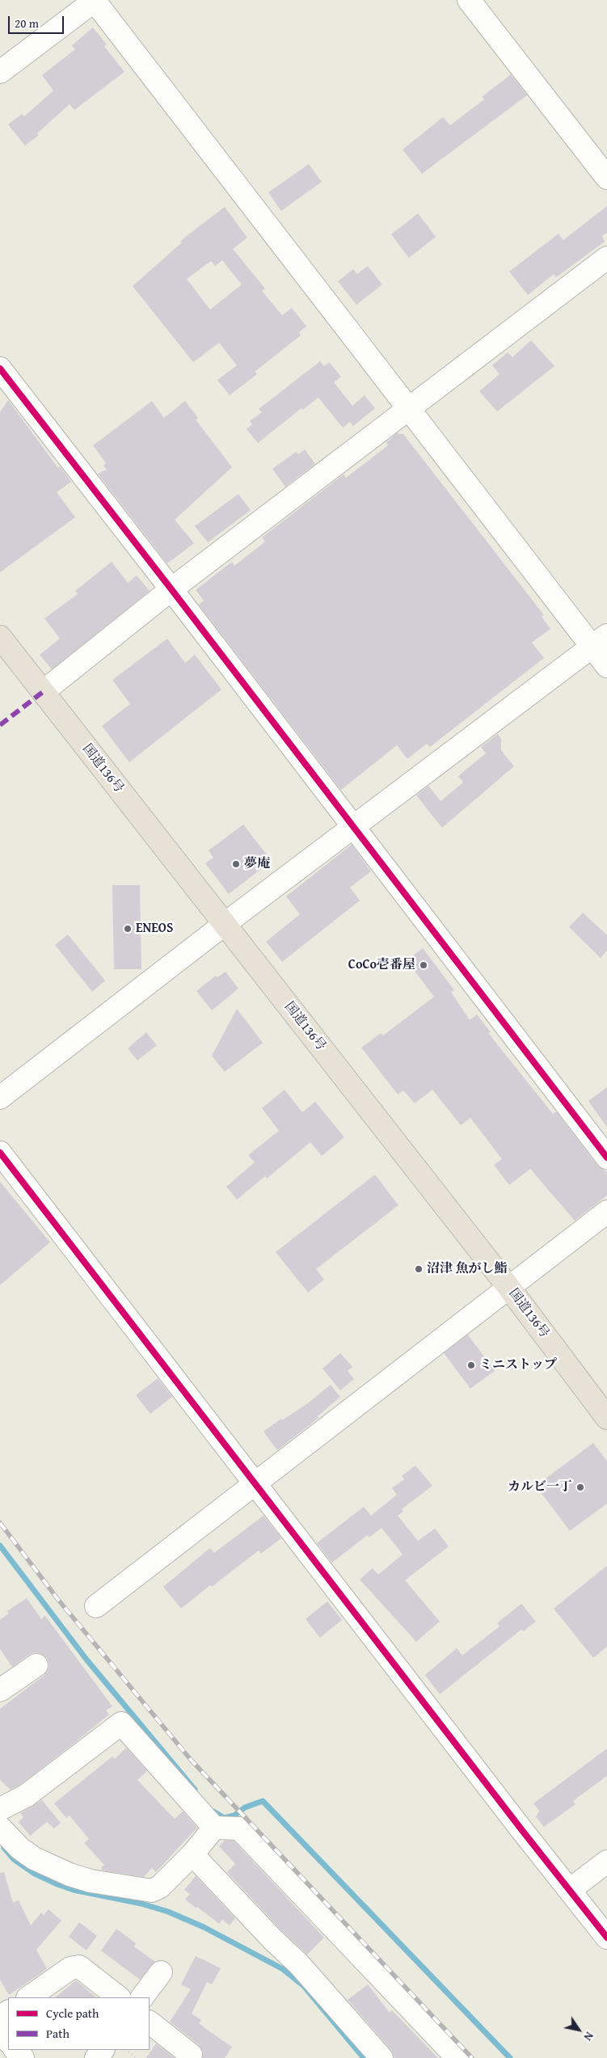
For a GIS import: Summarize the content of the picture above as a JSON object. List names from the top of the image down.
{
  "streets": {
    "highway": ["国道136号"]
  },
  "places": [
    "夢庵",
    "ENEOS",
    "CoCo壱番屋",
    "沼津 魚がし鮨",
    "ミニストップ",
    "カルビ一丁"
  ],
  "legend": ["Cycle path", "Path"],
  "scale_bar": "20 m",
  "north": "bottom right"
}
